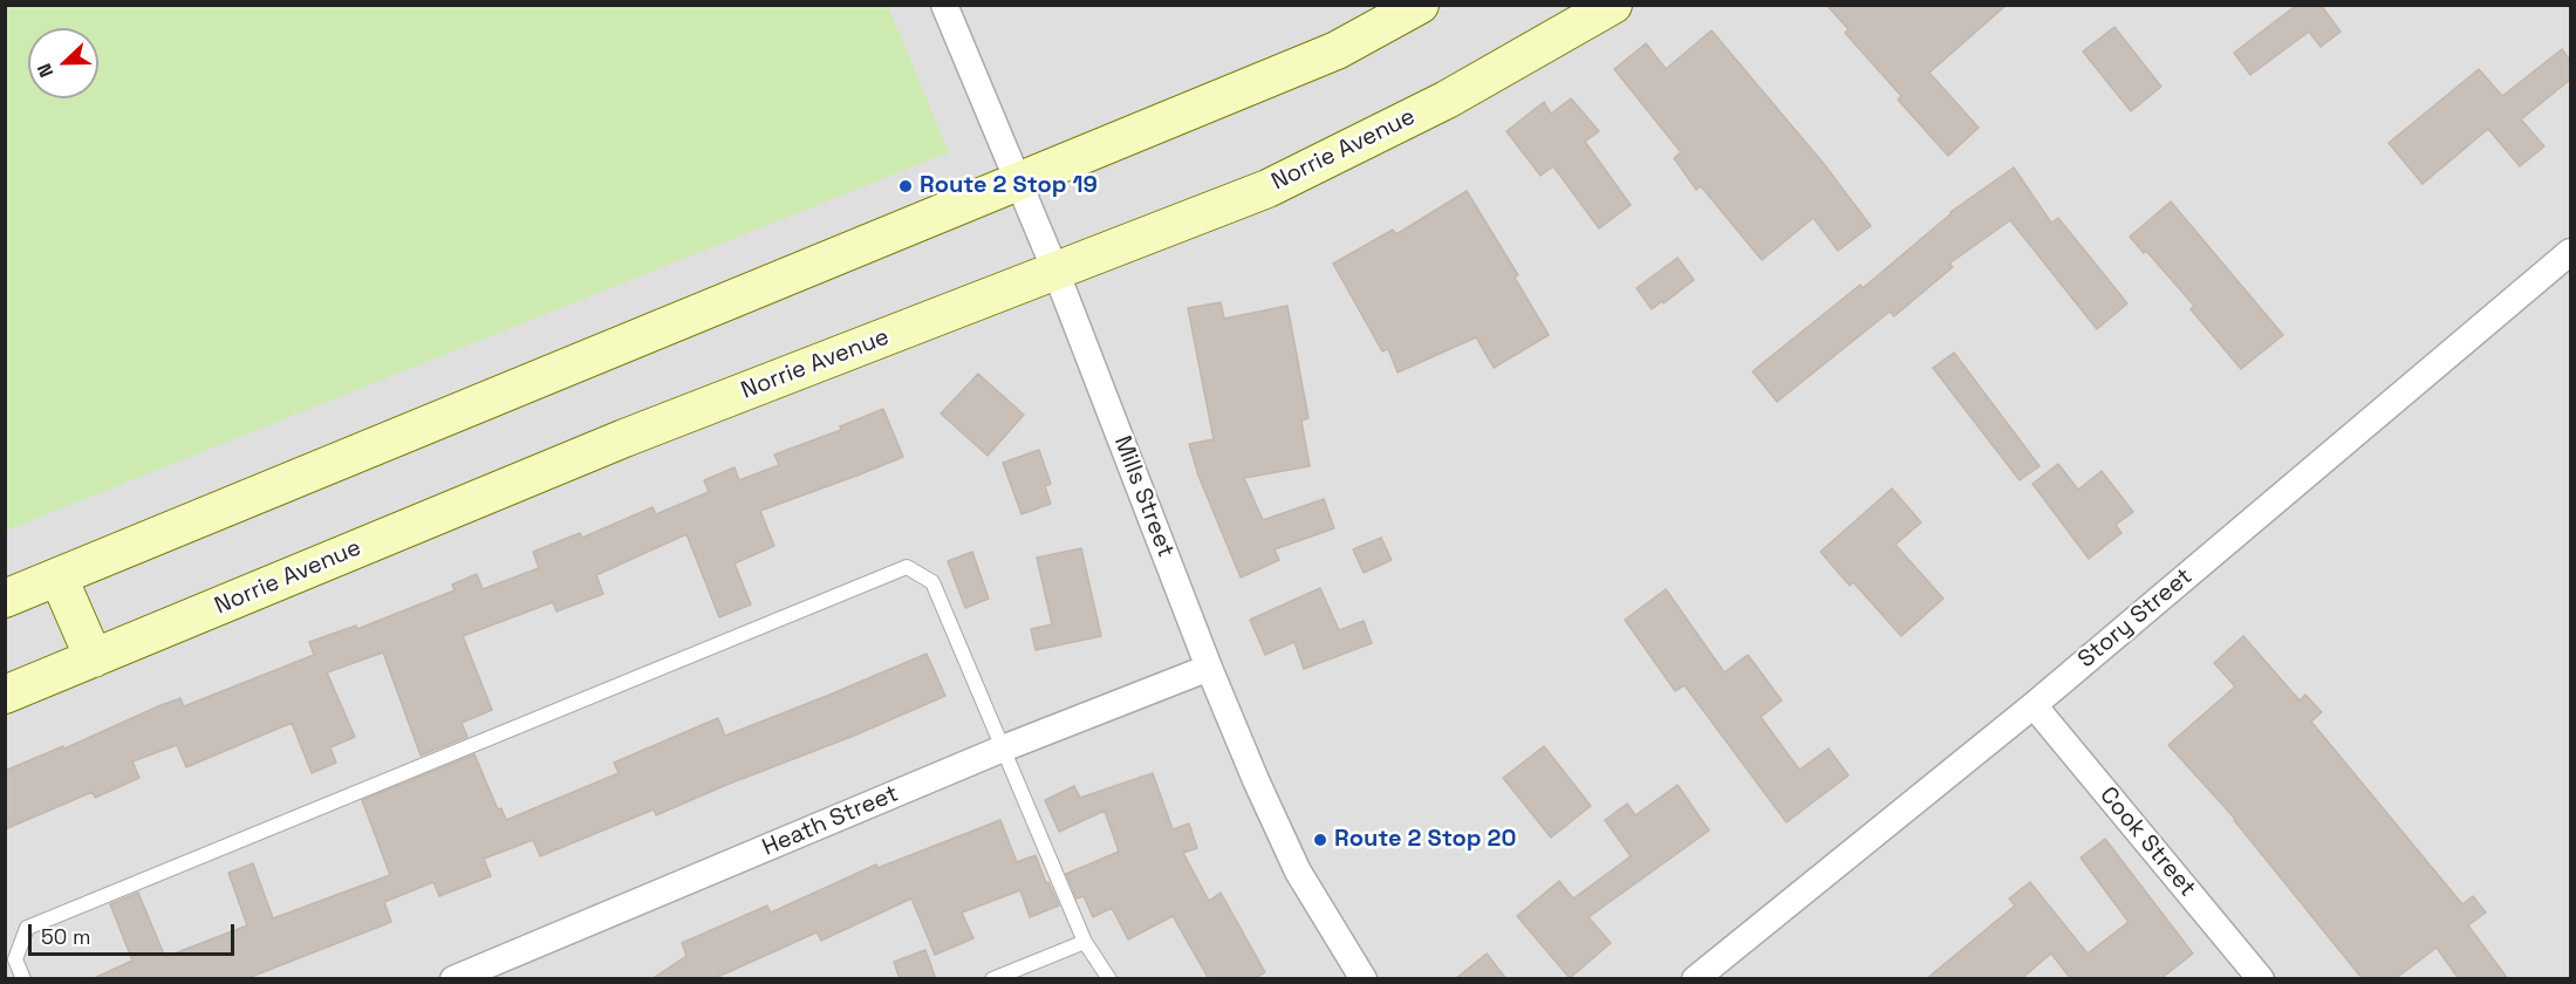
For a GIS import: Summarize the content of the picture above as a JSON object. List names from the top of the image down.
{
  "streets": {
    "main road": ["Norrie Avenue"],
    "street": [
      "Mills Street",
      "Story Street",
      "Heath Street",
      "Cook Street"
    ]
  },
  "crossings": [
    ["Norrie Avenue", "Mills Street"],
    ["Mills Street", "Heath Street"],
    ["Story Street", "Cook Street"]
  ],
  "places": ["Route 2 Stop 19", "Route 2 Stop 20"],
  "scale_bar": "50 m",
  "north": "left"
}
